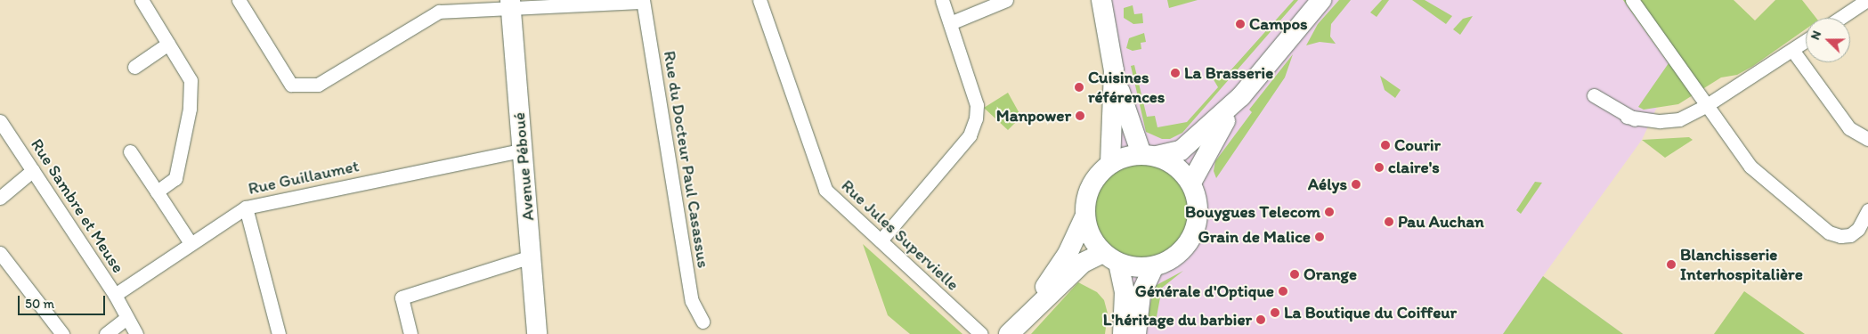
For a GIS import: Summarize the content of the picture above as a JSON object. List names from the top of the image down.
{
  "streets": {
    "main road": ["Avenue Péboué"],
    "street": [
      "Rue du Docteur Paul Casassus",
      "Rue Guillaumet",
      "Rue Sambre et Meuse",
      "Rue Jules Supervielle"
    ]
  },
  "crossings": [
    ["Avenue Péboué", "Rue Guillaumet"],
    ["Rue Guillaumet", "Rue Sambre et Meuse"]
  ],
  "places": [
    "Campos",
    "La Brasserie",
    "Cuisines références",
    "Manpower",
    "Courir",
    "claire's",
    "Aélys",
    "Bouygues Telecom",
    "Pau Auchan",
    "Grain de Malice",
    "Blanchisserie Interhospitalière",
    "Orange",
    "Générale d'Optique",
    "La Boutique du Coiffeur",
    "L'héritage du barbier"
  ],
  "scale_bar": "50 m",
  "north": "left"
}
